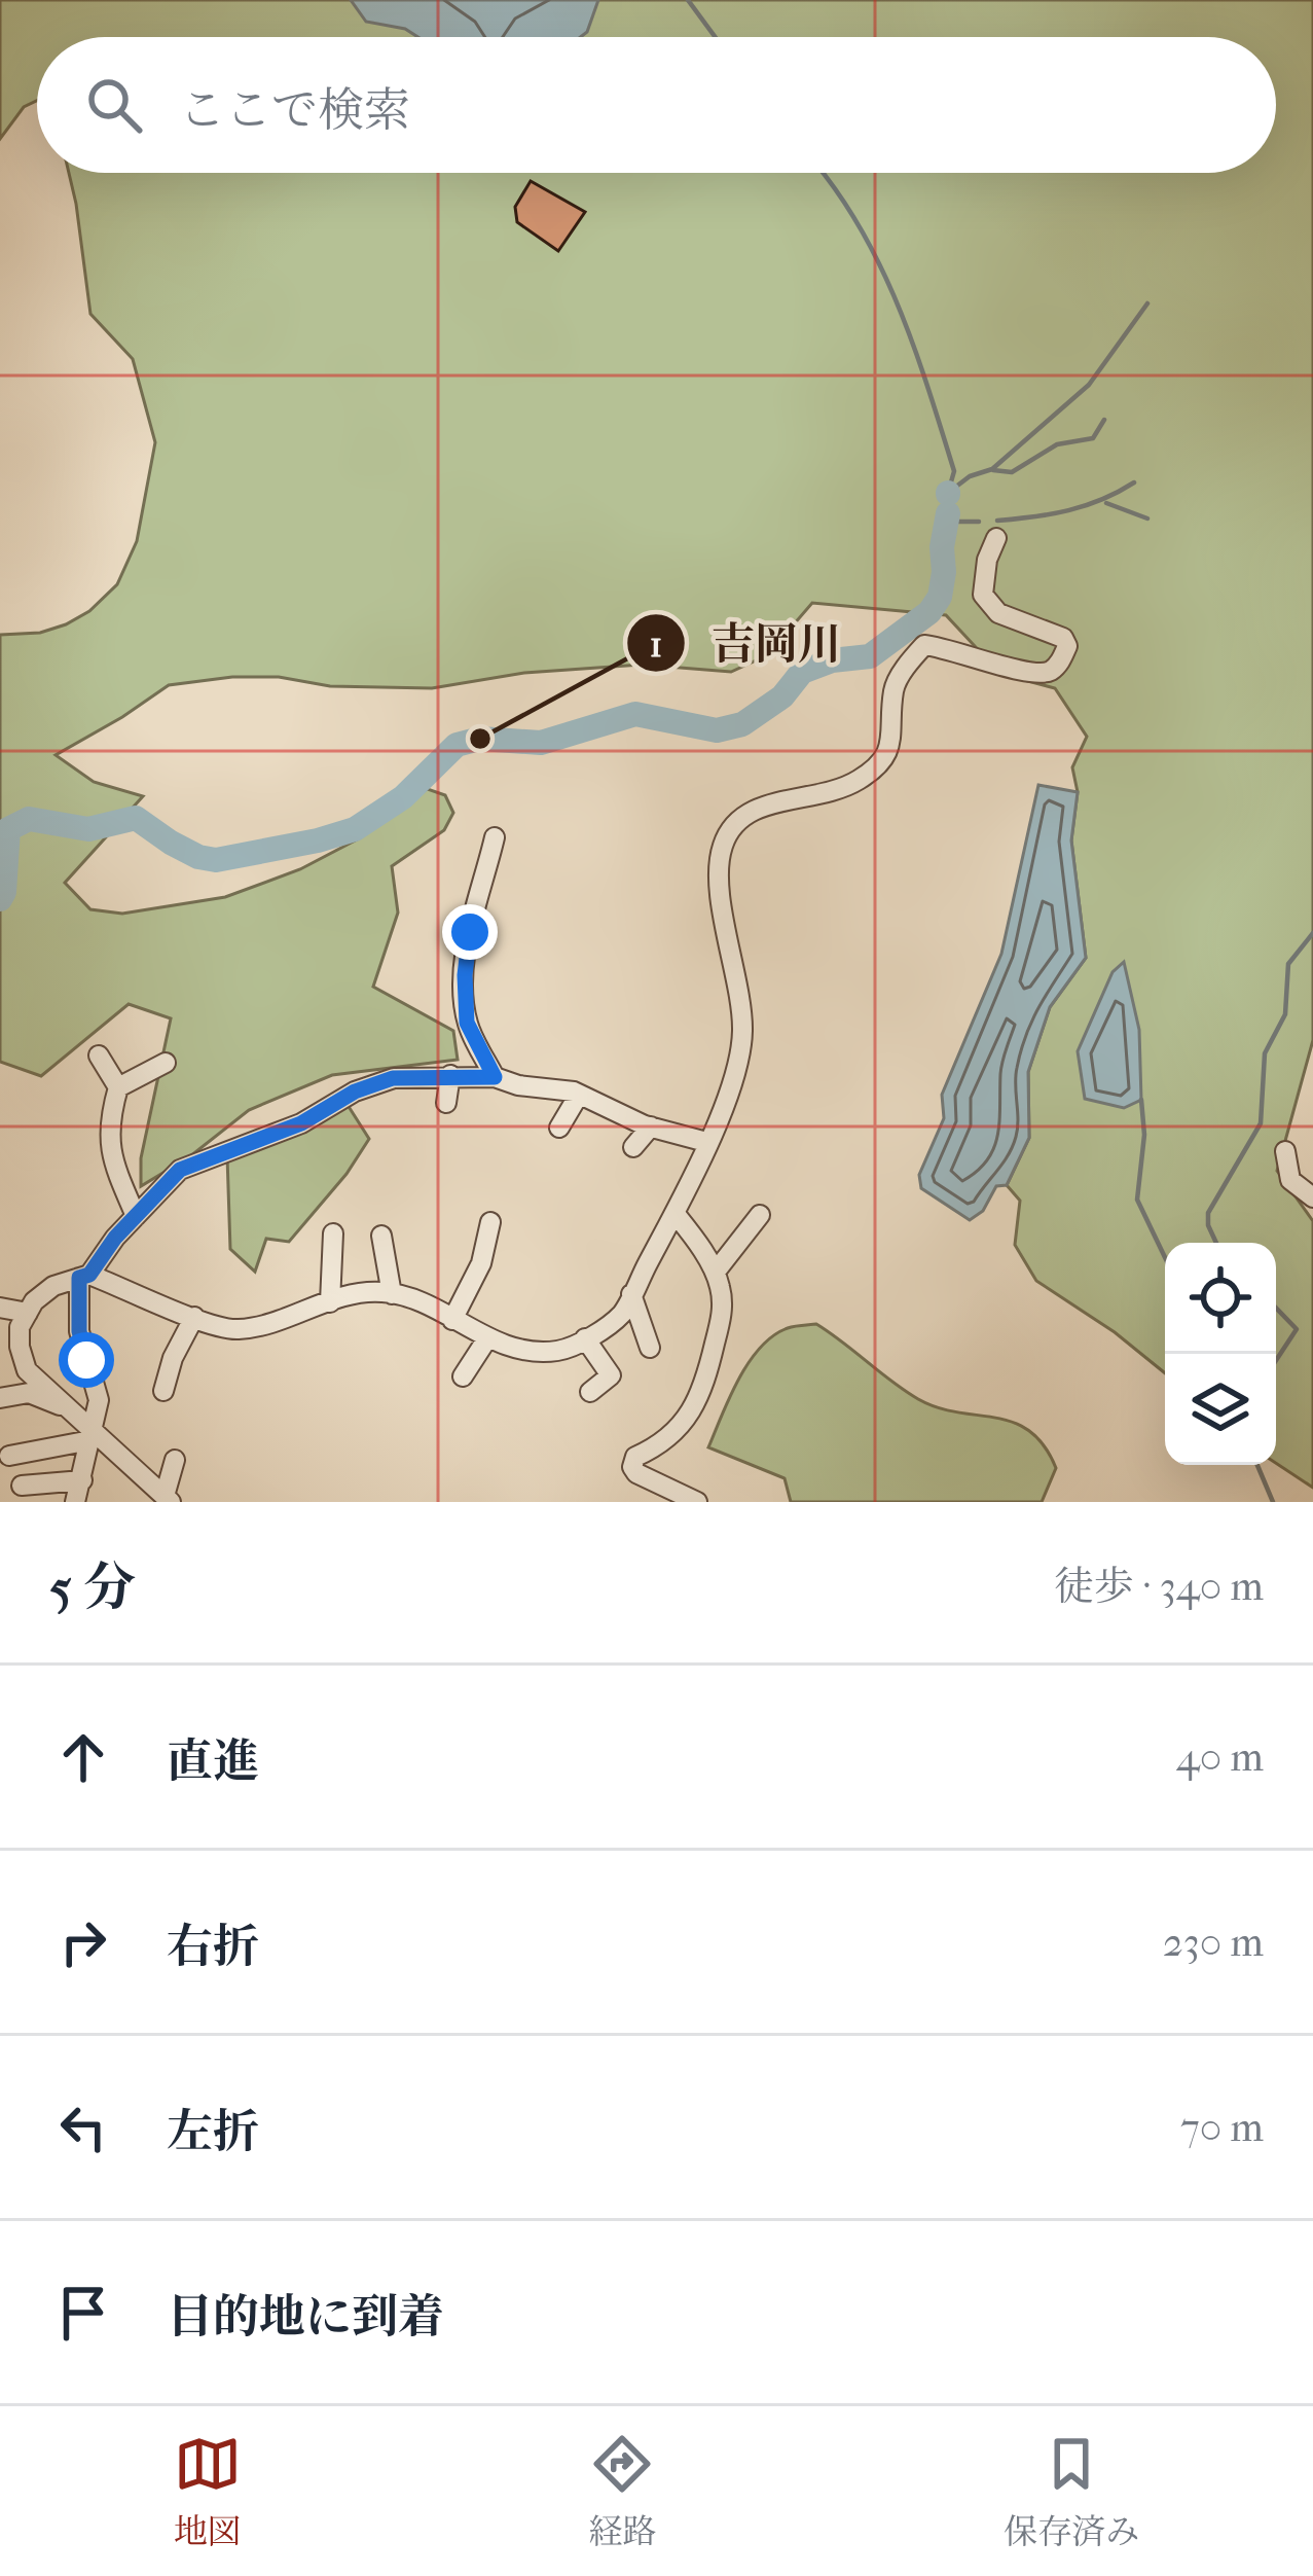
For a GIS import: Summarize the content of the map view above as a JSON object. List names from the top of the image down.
{
  "places": ["吉岡川"],
  "page": {
    "search": "ここで検索",
    "heading": ["5 分", "徒歩 · 340 m"],
    "list": [
      ["直進", "40 m"],
      ["右折", "230 m"],
      ["左折", "70 m"],
      "目的地に到着"
    ],
    "nav": ["地図", "経路", "保存済み"]
  }
}
